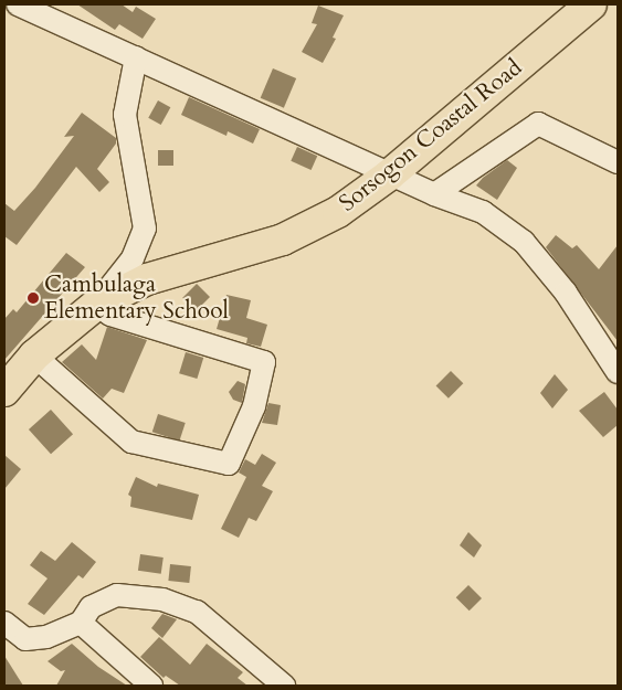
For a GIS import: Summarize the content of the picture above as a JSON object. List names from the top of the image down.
{
  "streets": {
    "highway": ["Sorsogon Coastal Road"]
  },
  "places": ["Cambulaga Elementary School"]
}
